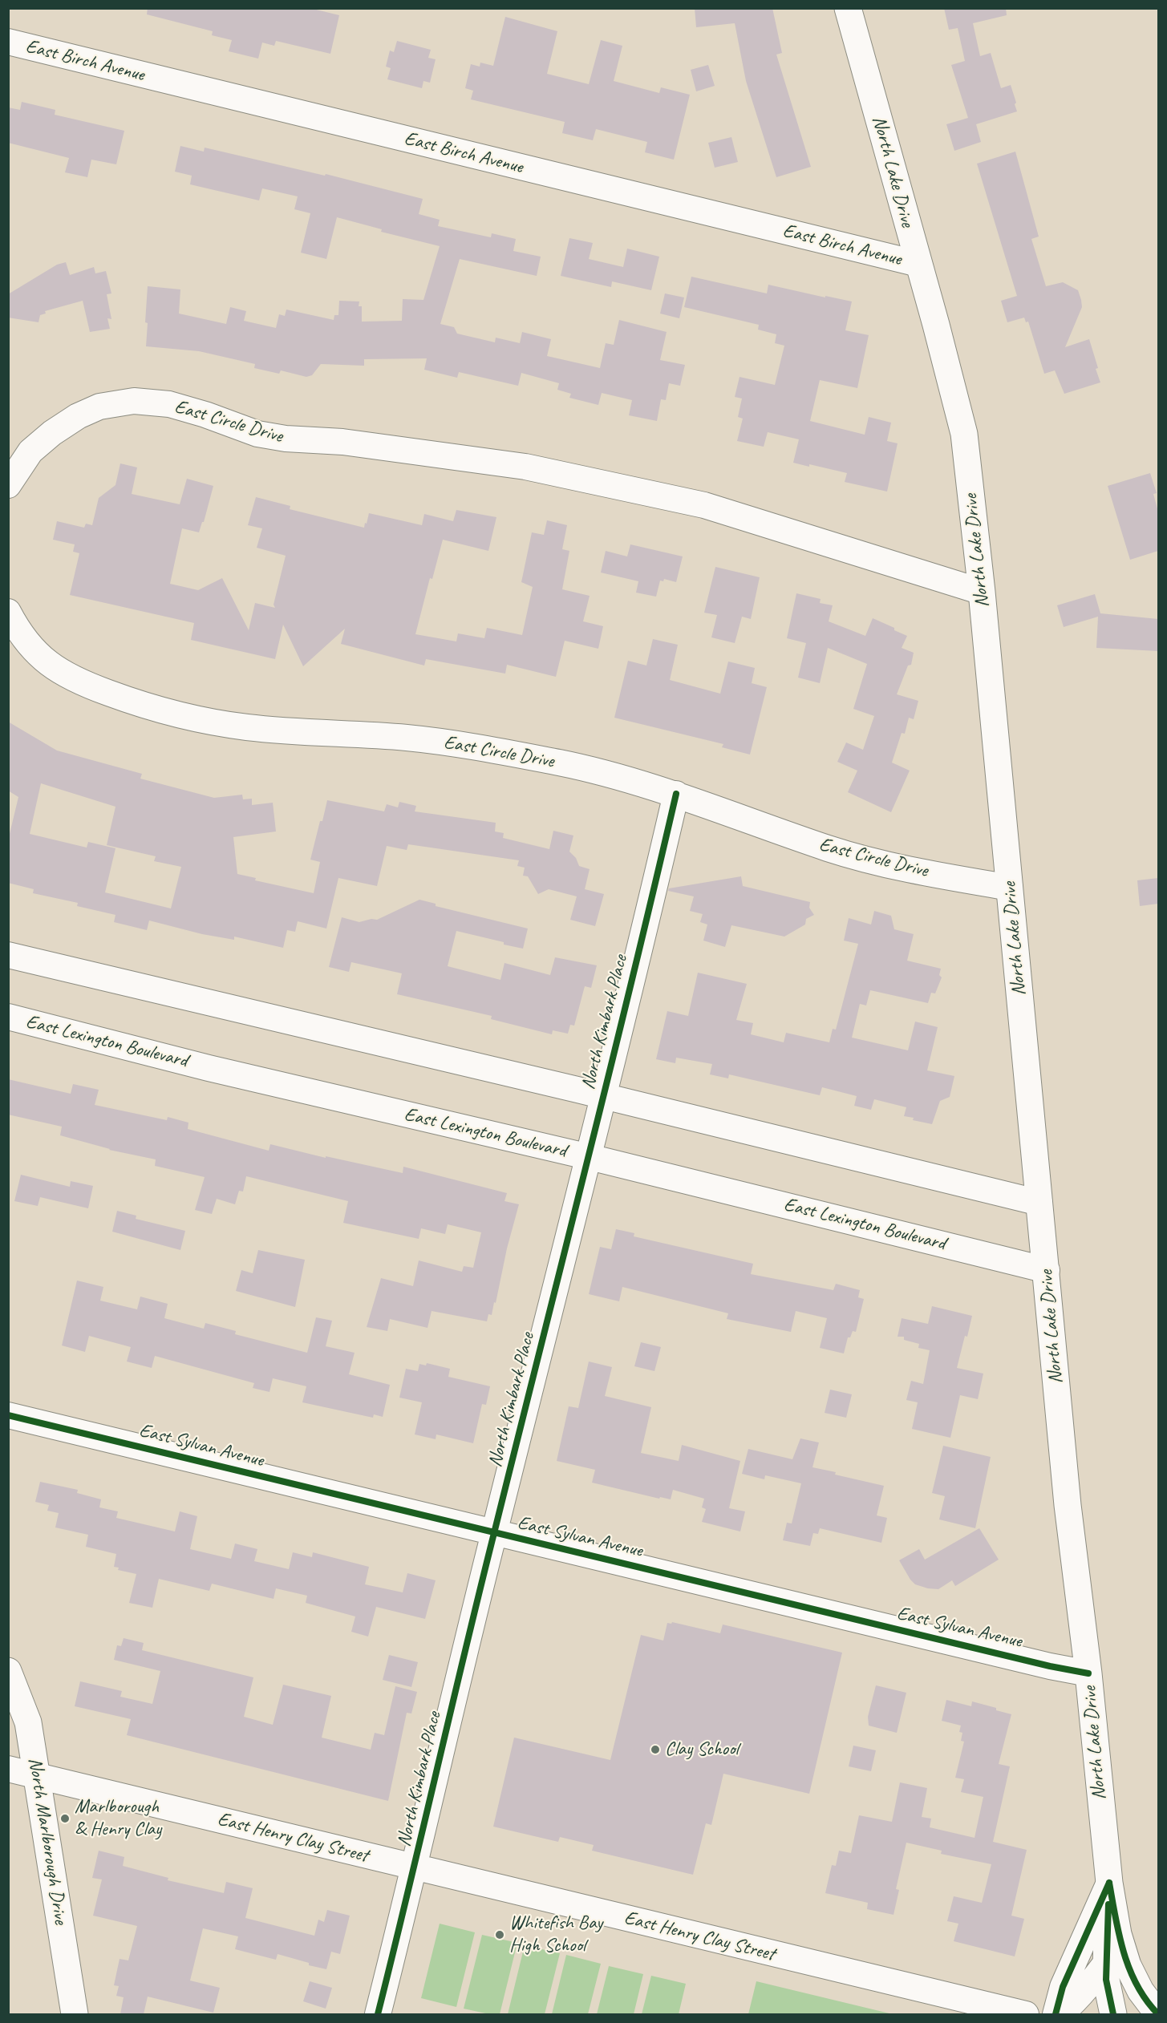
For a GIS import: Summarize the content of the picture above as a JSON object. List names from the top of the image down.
{
  "streets": {
    "main road": ["North Lake Drive", "North Marlborough Drive"],
    "street": [
      "East Birch Avenue",
      "East Circle Drive",
      "North Kimbark Place",
      "East Lexington Boulevard",
      "East Sylvan Avenue",
      "East Henry Clay Street"
    ]
  },
  "crossings": [
    ["East Birch Avenue", "North Lake Drive"],
    ["North Lake Drive", "East Circle Drive"],
    ["North Lake Drive", "East Lexington Boulevard"],
    ["North Lake Drive", "East Sylvan Avenue"],
    ["East Circle Drive", "North Kimbark Place"],
    ["North Kimbark Place", "East Lexington Boulevard"],
    ["North Kimbark Place", "East Sylvan Avenue"],
    ["North Kimbark Place", "East Henry Clay Street"],
    ["East Henry Clay Street", "North Marlborough Drive"]
  ],
  "places": ["Clay School", "Marlborough & Henry Clay", "Whitefish Bay High School"]
}
